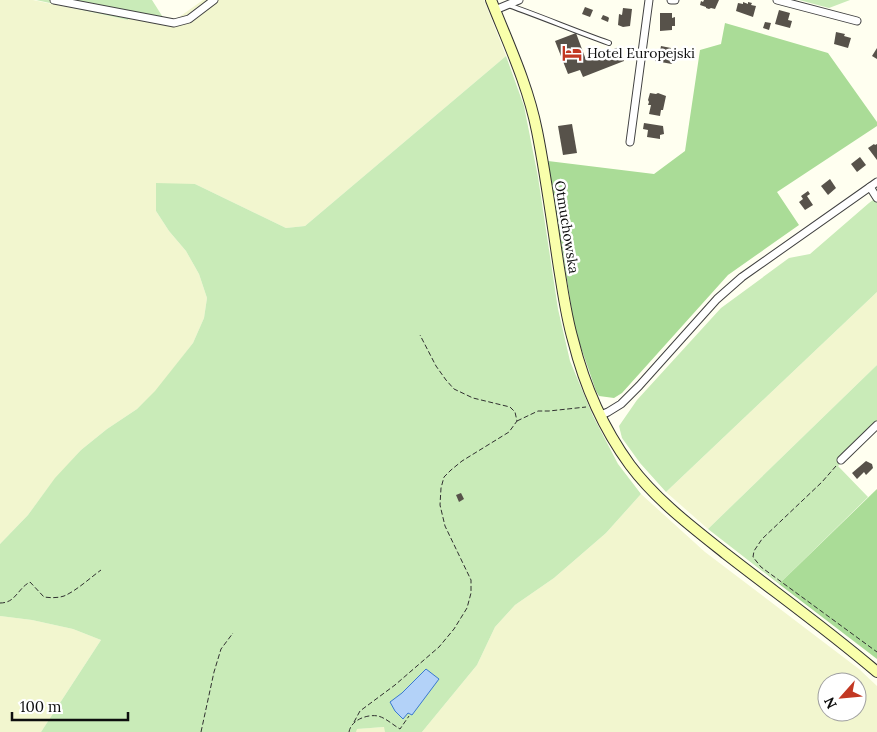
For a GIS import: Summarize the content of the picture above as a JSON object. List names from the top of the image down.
{
  "streets": {
    "main road": ["Otmuchowska"]
  },
  "places": {
    "hotel": ["Hotel Europejski"]
  },
  "scale_bar": "100 m",
  "north": "bottom left"
}
